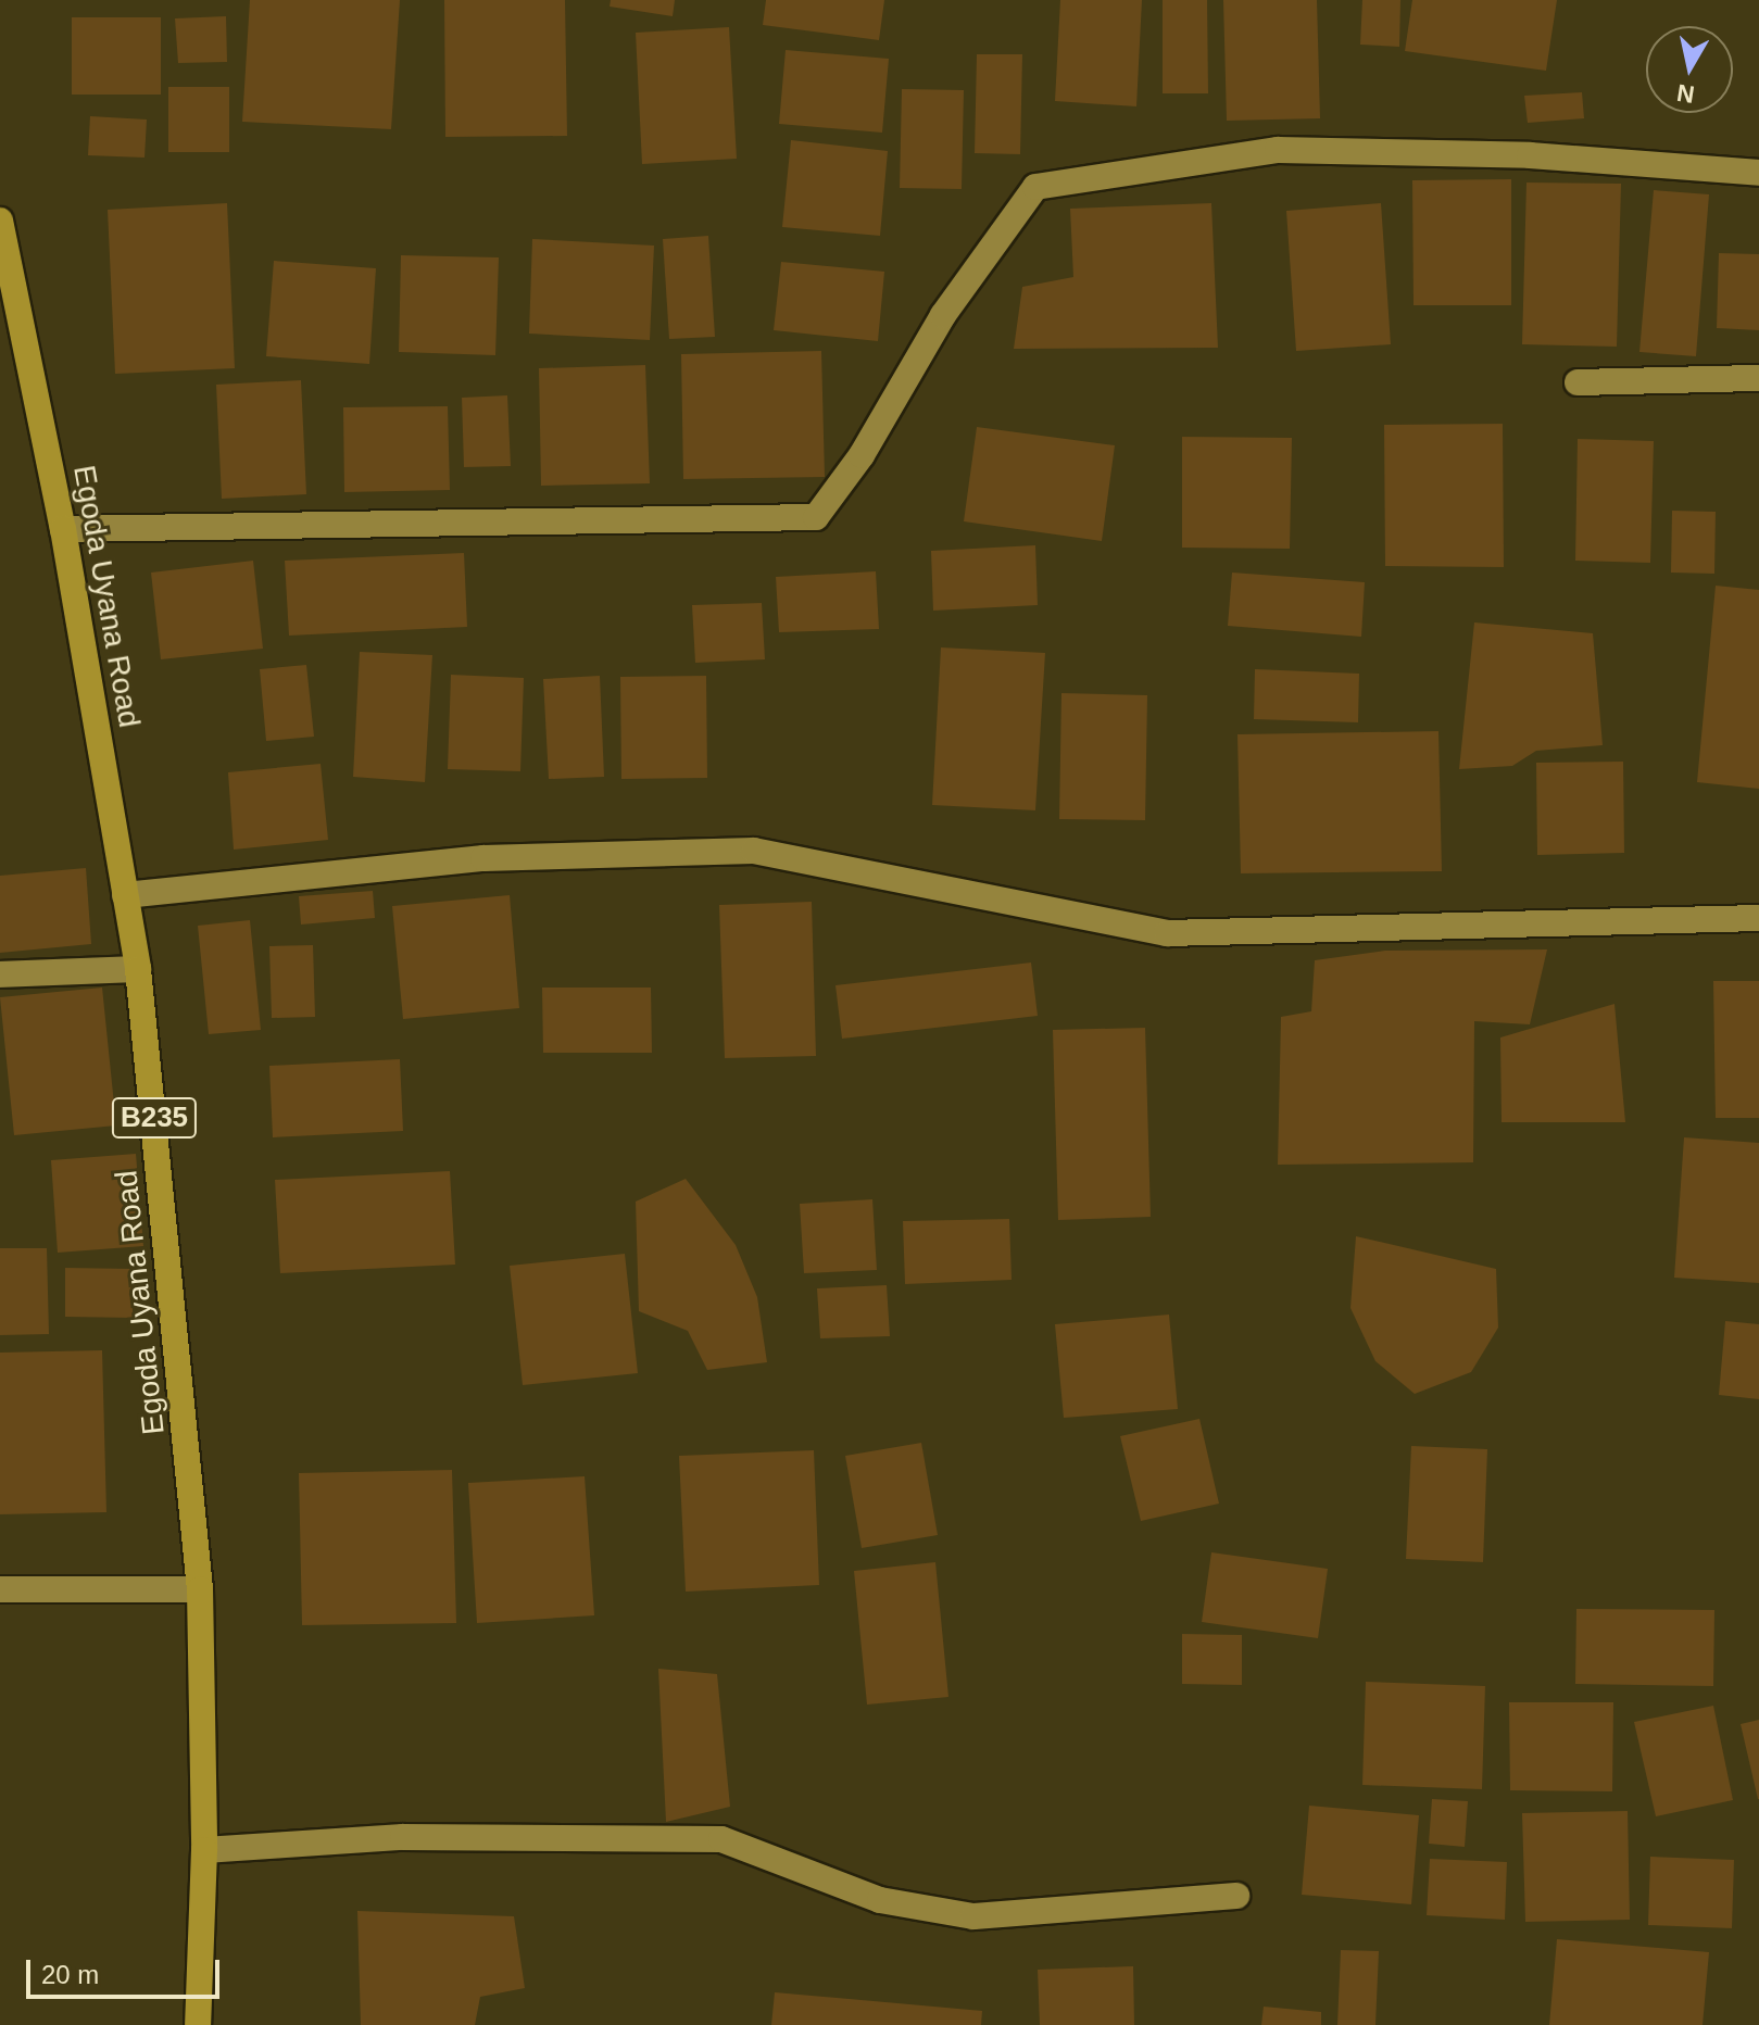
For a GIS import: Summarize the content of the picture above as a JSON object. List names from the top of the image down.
{
  "streets": {
    "main road": ["Egoda Uyana Road", "B235"]
  },
  "scale_bar": "20 m",
  "north": "bottom"
}
